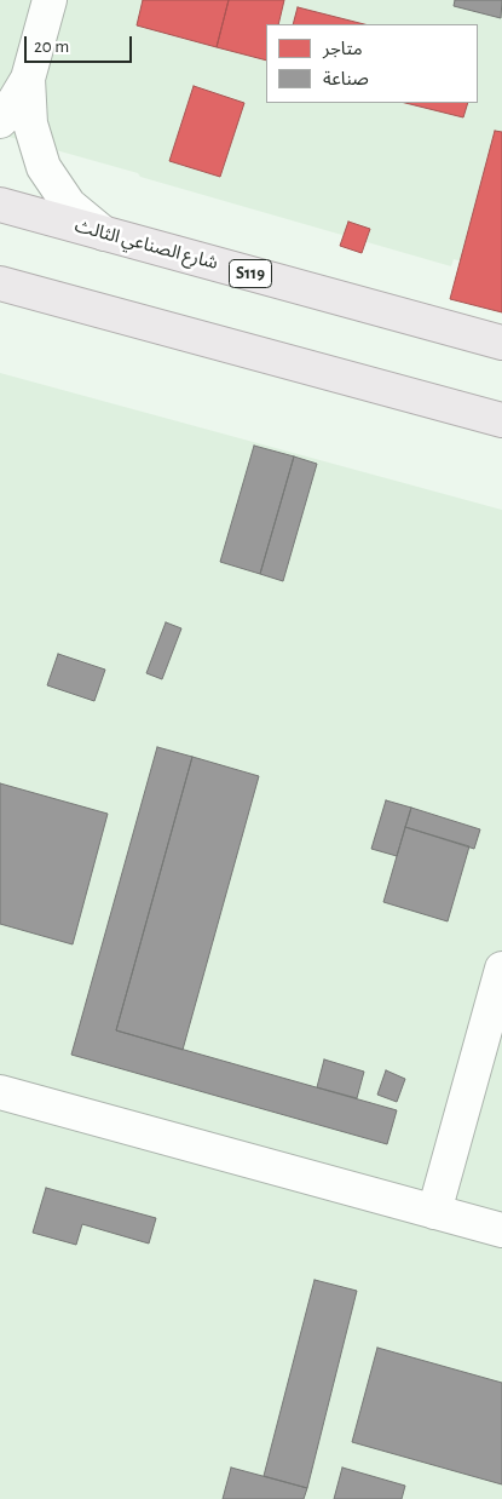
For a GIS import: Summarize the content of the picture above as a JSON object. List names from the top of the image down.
{
  "streets": {
    "main road": ["شارع الصناعي الثالث", "S119"]
  },
  "legend": ["متاجر", "صناعة"],
  "scale_bar": "20 m"
}
